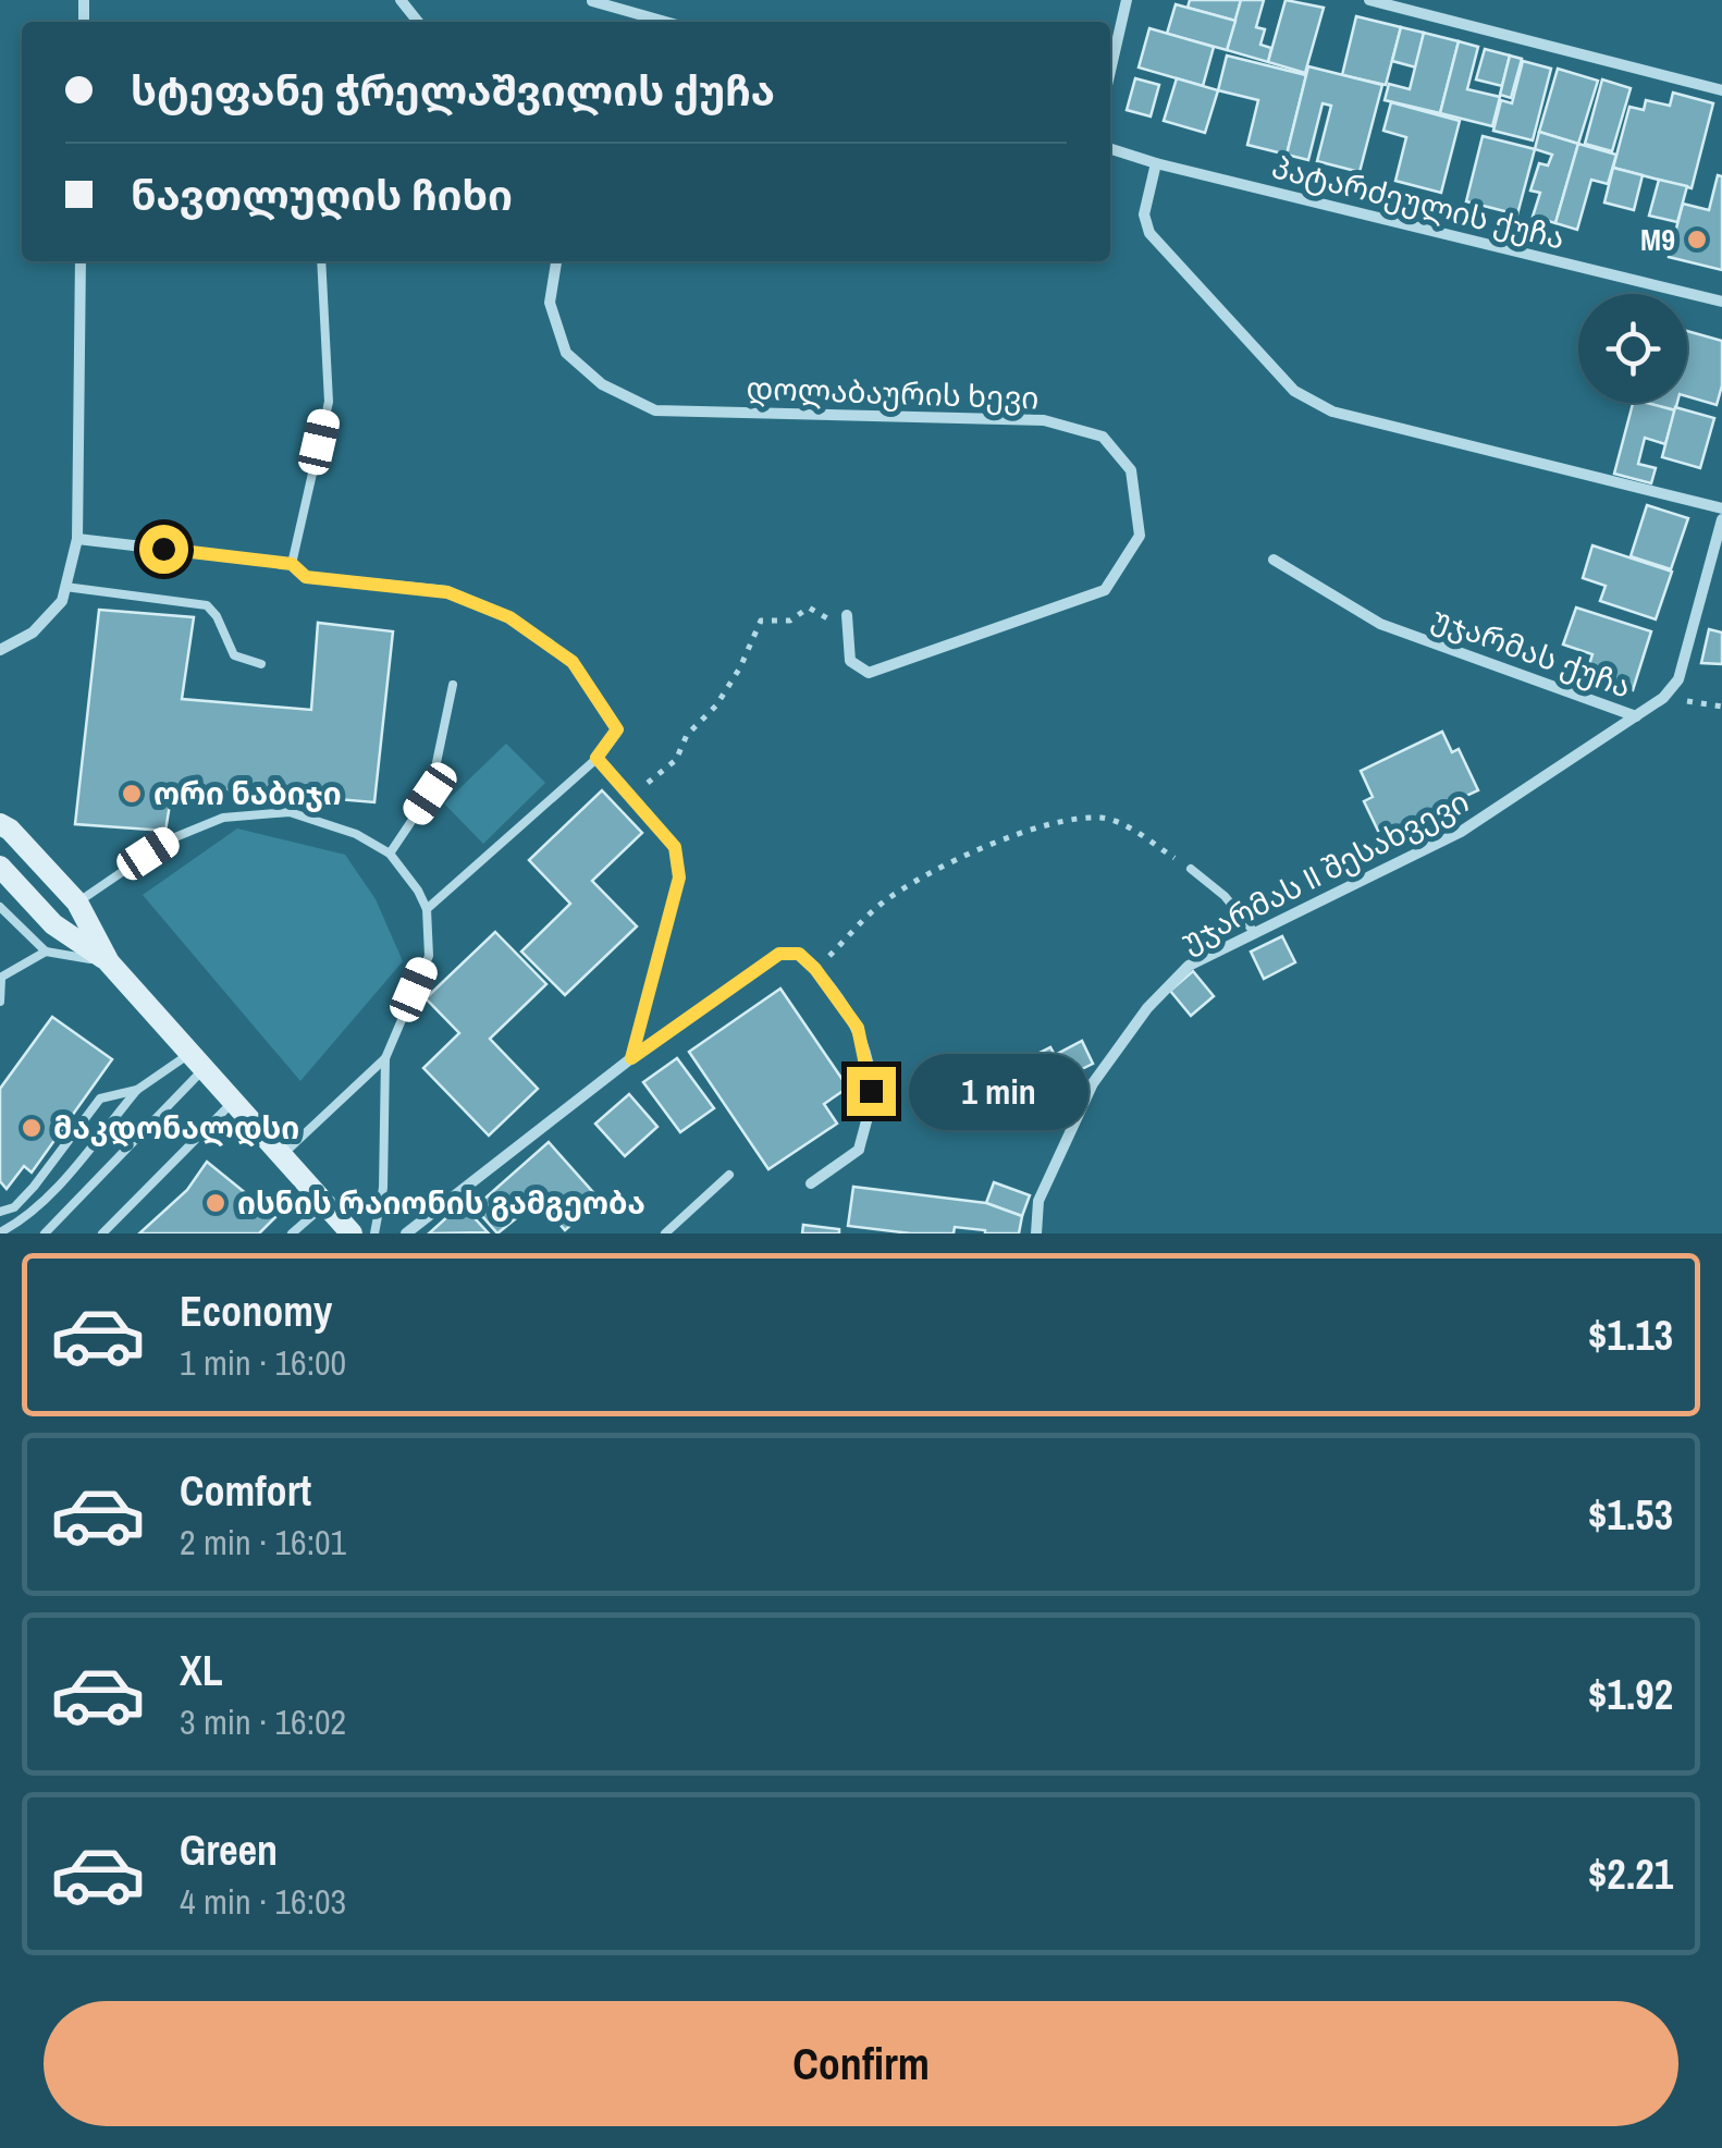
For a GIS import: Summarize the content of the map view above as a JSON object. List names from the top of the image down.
{
  "streets": {
    "street": [
      "პატარძეულის ქუჩა",
      "დოლაბაურის ხევი",
      "უჯარმას ქუჩა",
      "უჯარმას II შესახვევი"
    ]
  },
  "crossings": [
    ["უჯარმას ქუჩა", "უჯარმას II შესახვევი"]
  ],
  "places": [
    "M9",
    "ორი ნაბიჯი",
    "მაკდონალდსი",
    "ისნის რაიონის გამგეობა"
  ],
  "page": {
    "banner": ["სტეფანე ჭრელაშვილის ქუჩა", "ნავთლუღის ჩიხი"],
    "bubble": "1 min",
    "list": [
      {
        "name": "Economy",
        "note": "1 min · 16:00",
        "value": "$1.13"
      },
      {
        "name": "Comfort",
        "note": "2 min · 16:01",
        "value": "$1.53"
      },
      {
        "name": "XL",
        "note": "3 min · 16:02",
        "value": "$1.92"
      },
      {
        "name": "Green",
        "note": "4 min · 16:03",
        "value": "$2.21"
      }
    ],
    "buttons": "Confirm"
  }
}
